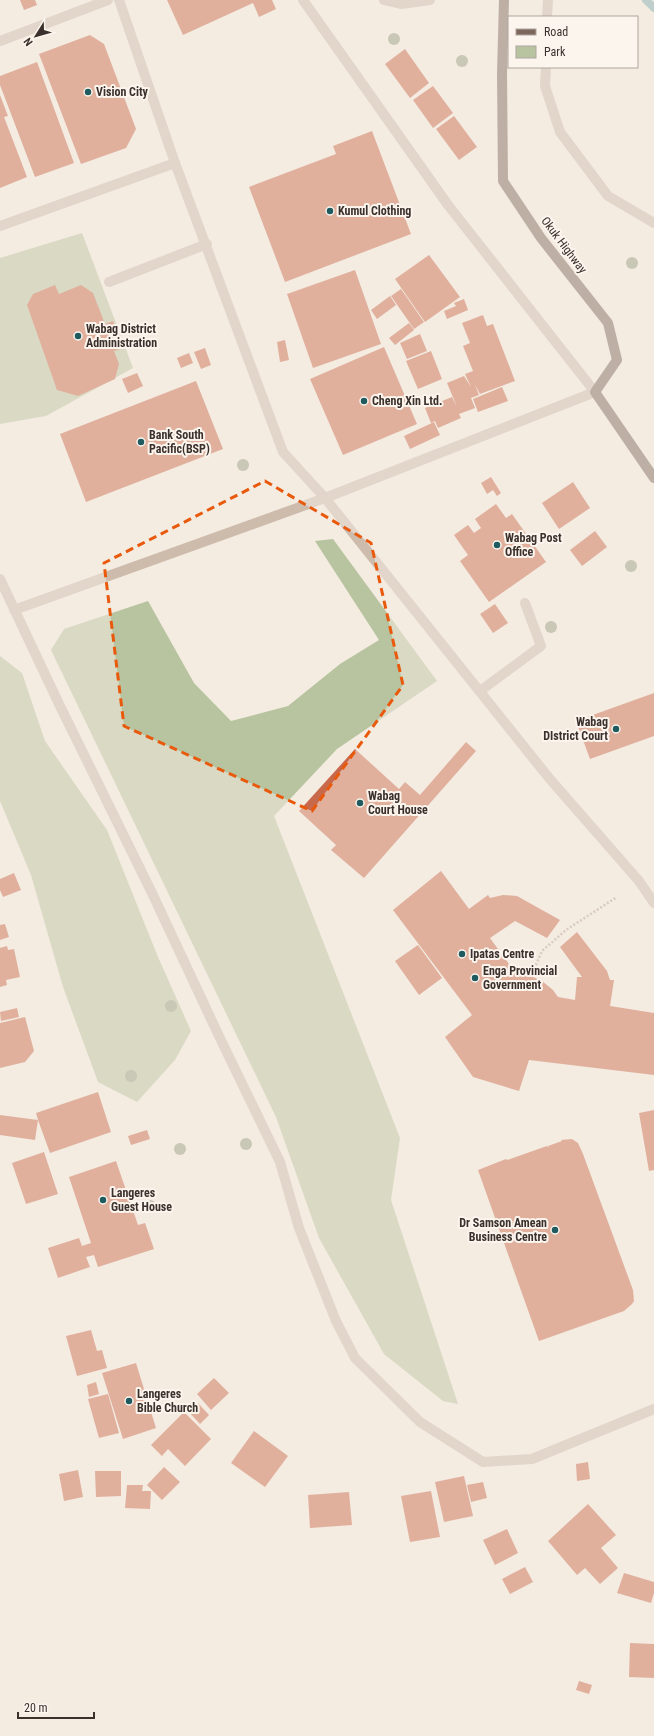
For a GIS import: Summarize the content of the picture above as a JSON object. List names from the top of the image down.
{
  "streets": {
    "main road": ["Okuk Highway"]
  },
  "places": [
    "Vision City",
    "Kumul Clothing",
    "Wabag District Administration",
    "Cheng Xin Ltd.",
    "Bank South Pacific(BSP)",
    "Wabag Post Office",
    "Wabag DIstrict Court",
    "Wabag Court House",
    "Ipatas Centre",
    "Enga Provincial Government",
    "Langeres Guest House",
    "Dr Samson Amean Business Centre",
    "Langeres Bible Church"
  ],
  "legend": ["Road", "Park"],
  "scale_bar": "20 m",
  "north": "bottom left"
}
